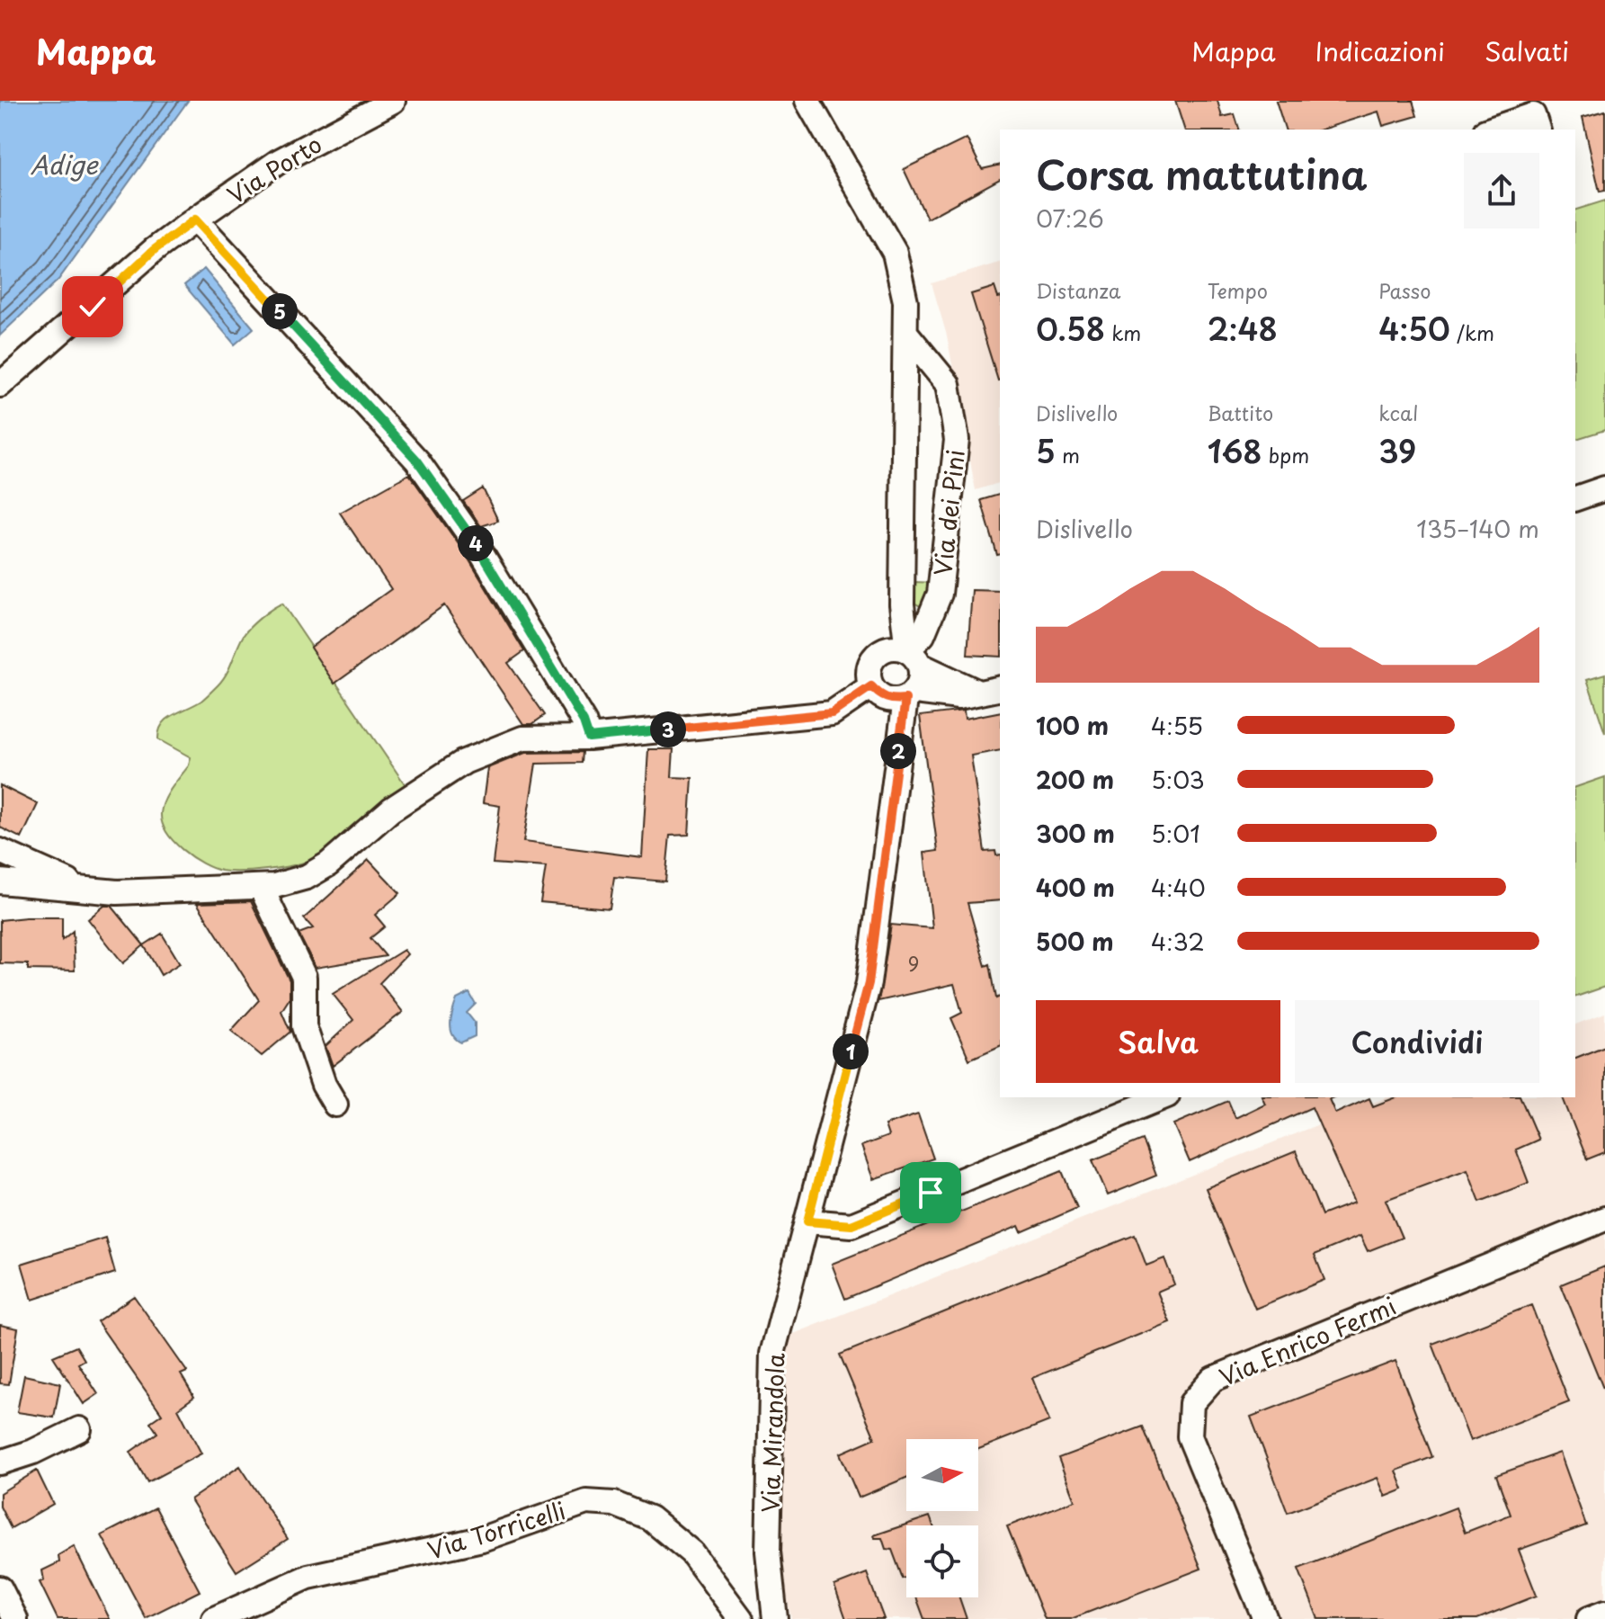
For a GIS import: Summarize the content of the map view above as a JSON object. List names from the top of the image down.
{
  "streets": {
    "street": [
      "Via Porto",
      "Via dei Pini",
      "Via Enrico Fermi",
      "Via Mirandola",
      "Via Torricelli"
    ]
  },
  "crossings": [
    ["Via dei Pini", "Via Mirandola"]
  ],
  "water": ["Adige"],
  "house_numbers": ["9"],
  "north": "right",
  "page": {
    "header": "Mappa",
    "nav": ["Mappa", "Indicazioni", "Salvati"],
    "heading": ["Corsa mattutina", "07:26"],
    "stats": [
      ["Distanza", "0.58 km"],
      ["Tempo", "2:48"],
      ["Passo", "4:50 /km"],
      ["Dislivello", "5 m"],
      ["Battito", "168 bpm"],
      ["kcal", "39"]
    ],
    "pins": [
      "5",
      "4",
      "3",
      "2",
      "1"
    ],
    "chart": ["Dislivello", "135–140 m"],
    "list": [
      {
        "name": "100 m",
        "note": "4:55"
      },
      {
        "name": "200 m",
        "note": "5:03"
      },
      {
        "name": "300 m",
        "note": "5:01"
      },
      {
        "name": "400 m",
        "note": "4:40"
      },
      {
        "name": "500 m",
        "note": "4:32"
      }
    ],
    "buttons": ["Salva", "Condividi"]
  }
}
